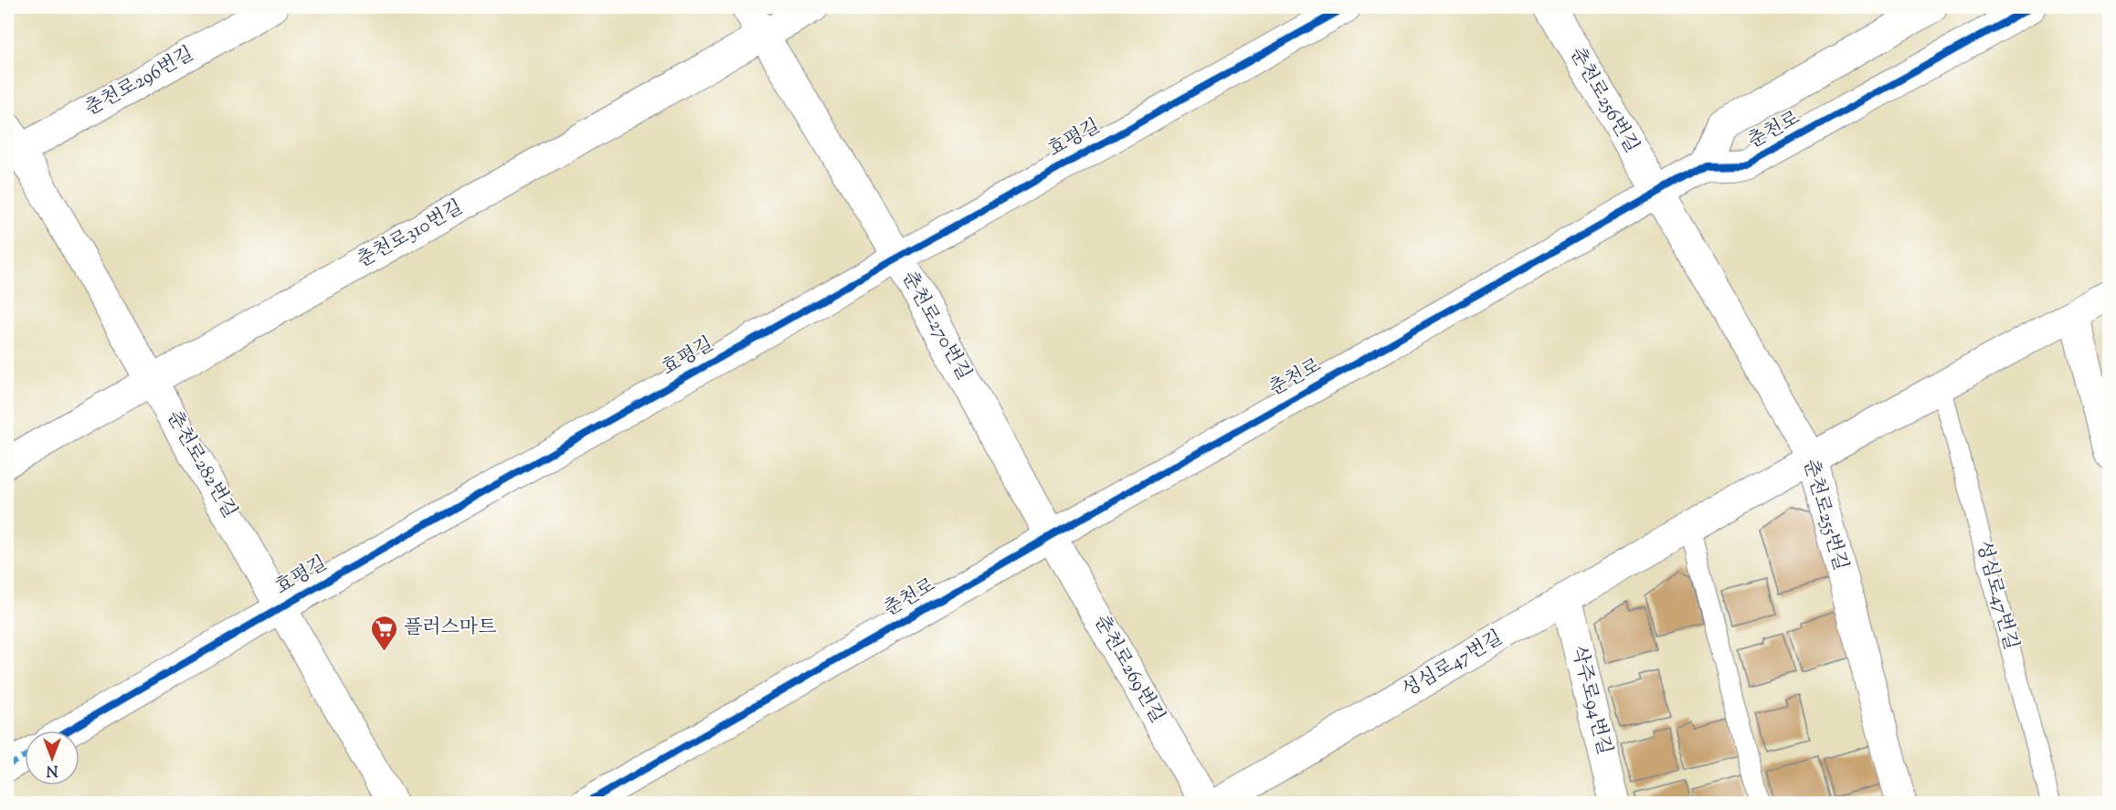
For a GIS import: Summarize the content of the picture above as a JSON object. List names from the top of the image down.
{
  "streets": {
    "street": [
      "춘천로296번길",
      "춘천로256번길",
      "춘천로",
      "효평길",
      "춘천로310번길",
      "춘천로270번길",
      "춘천로282번길",
      "춘천로255번길",
      "성심로47번길",
      "춘천로269번길",
      "삭주로94번길"
    ]
  },
  "crossings": [
    ["춘천로296번길", "춘천로282번길"],
    ["춘천로256번길", "춘천로"],
    ["춘천로256번길", "춘천로255번길"],
    ["춘천로", "춘천로270번길"],
    ["춘천로", "춘천로255번길"],
    ["춘천로", "춘천로269번길"],
    ["효평길", "춘천로270번길"],
    ["효평길", "춘천로282번길"],
    ["춘천로310번길", "춘천로270번길"],
    ["춘천로310번길", "춘천로282번길"],
    ["춘천로270번길", "춘천로269번길"],
    ["춘천로255번길", "성심로47번길"],
    ["성심로47번길", "삭주로94번길"]
  ],
  "places": {
    "supermarket": ["플러스마트"]
  },
  "north": "bottom"
}
